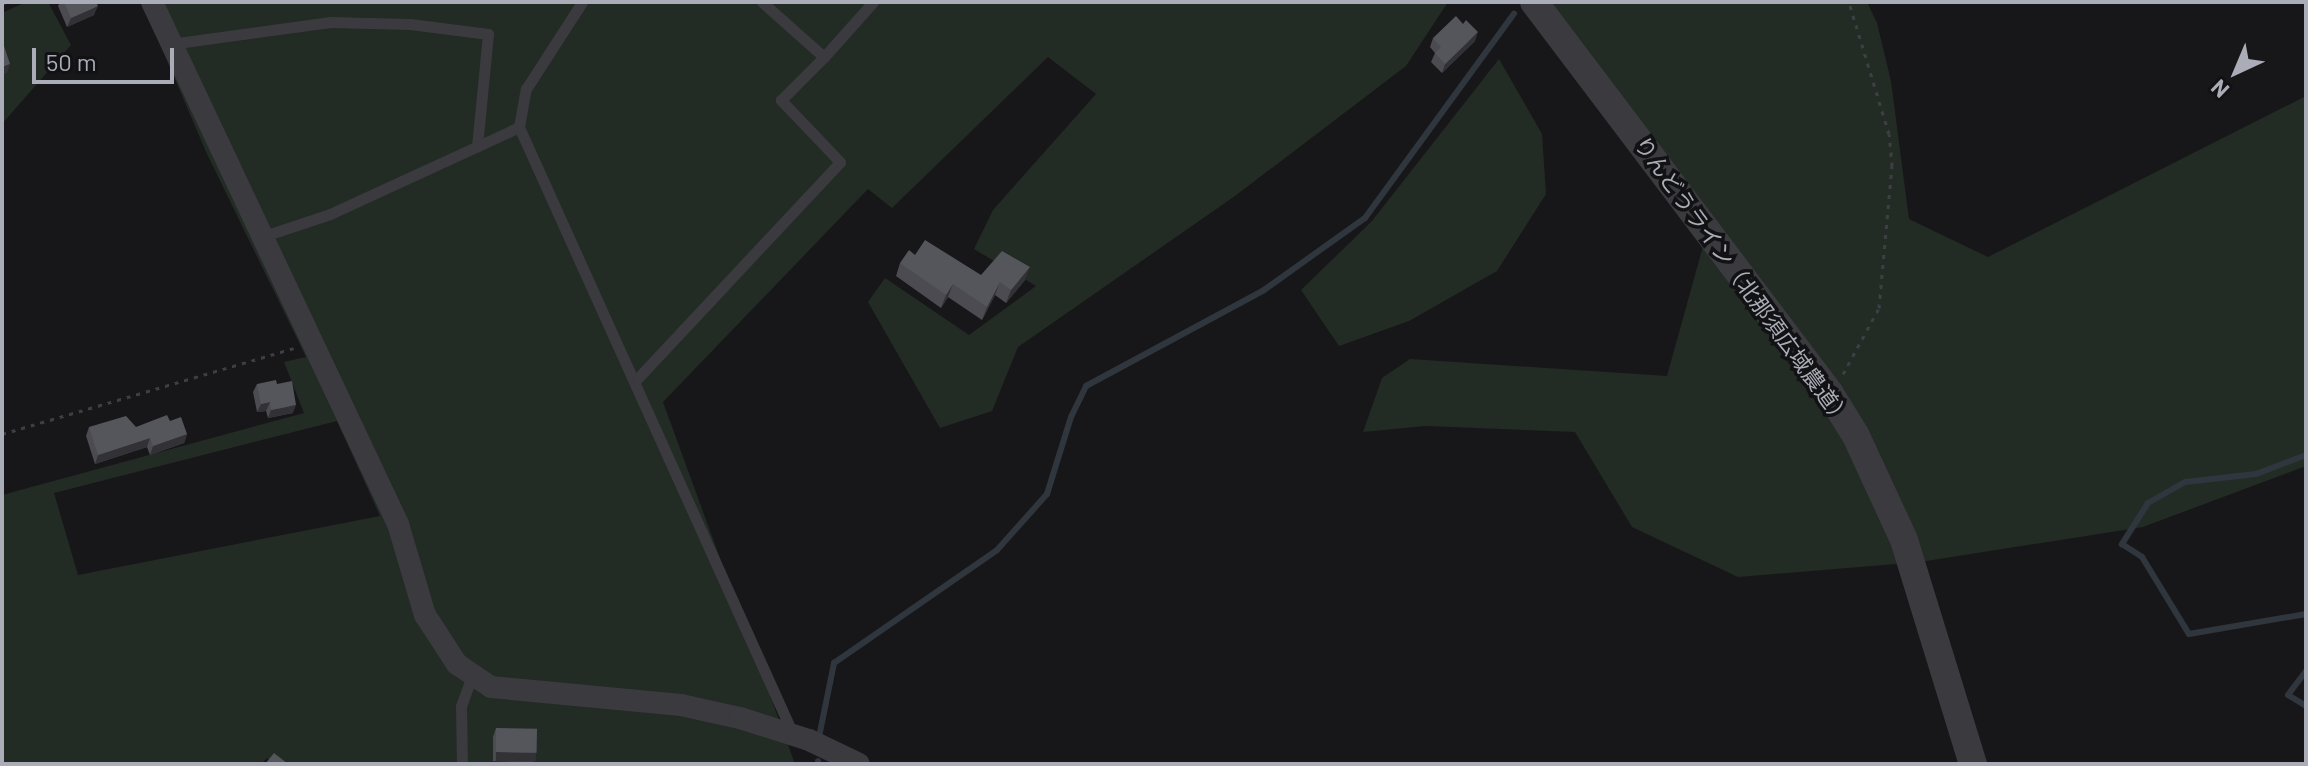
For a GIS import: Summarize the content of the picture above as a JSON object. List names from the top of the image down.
{
  "streets": {
    "street": ["りんどうライン（北那須広域農道）"]
  },
  "scale_bar": "50 m",
  "north": "bottom left"
}
